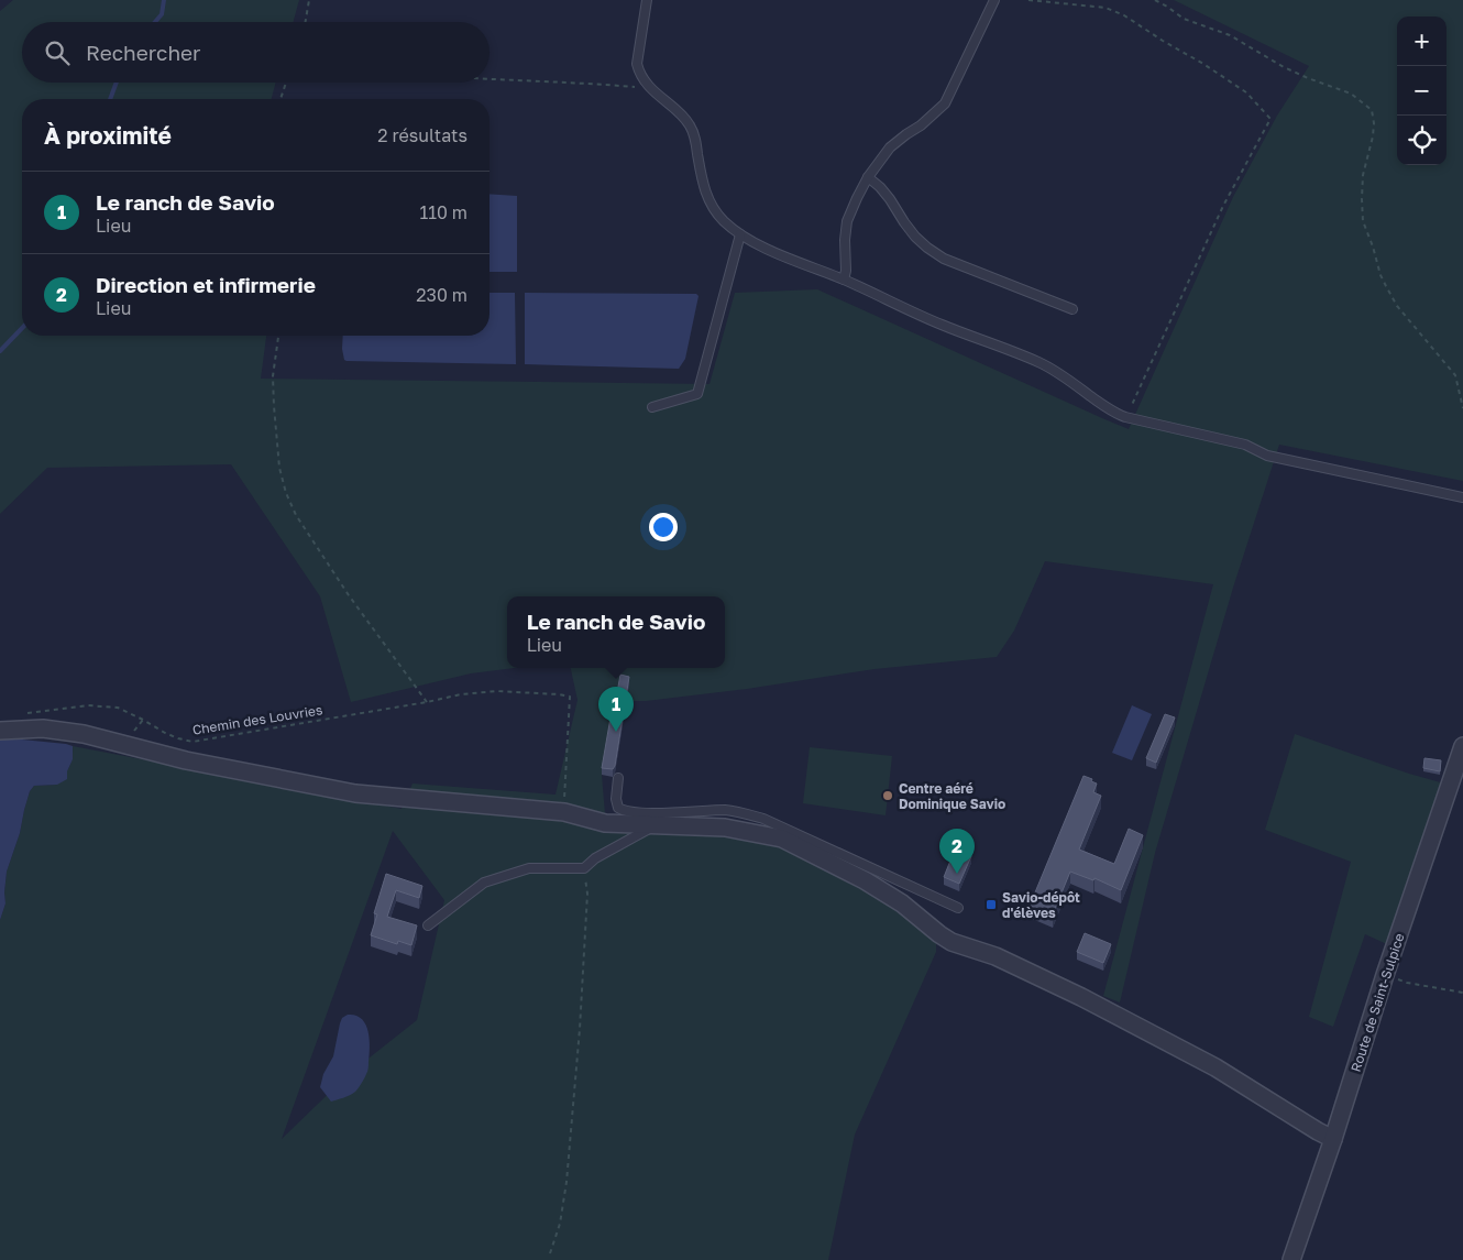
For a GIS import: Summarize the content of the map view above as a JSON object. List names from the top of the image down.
{
  "streets": {
    "street": ["Route de Saint-Sulpice"],
    "path": ["Chemin des Louvries"]
  },
  "places": {
    "other": ["Centre aéré Dominique Savio"],
    "transit": ["Savio-dépôt d'élèves"]
  },
  "page": {
    "map_buttons": ["+", "−"],
    "search": "Rechercher",
    "heading": ["À proximité", "2 résultats"],
    "list": [
      {
        "mark": "1",
        "name": "Le ranch de Savio",
        "note": "Lieu",
        "value": "110 m"
      },
      {
        "mark": "2",
        "name": "Direction et infirmerie",
        "note": "Lieu",
        "value": "230 m"
      }
    ],
    "popup": ["Le ranch de Savio", "Lieu"],
    "pins": ["1", "2"]
  }
}
